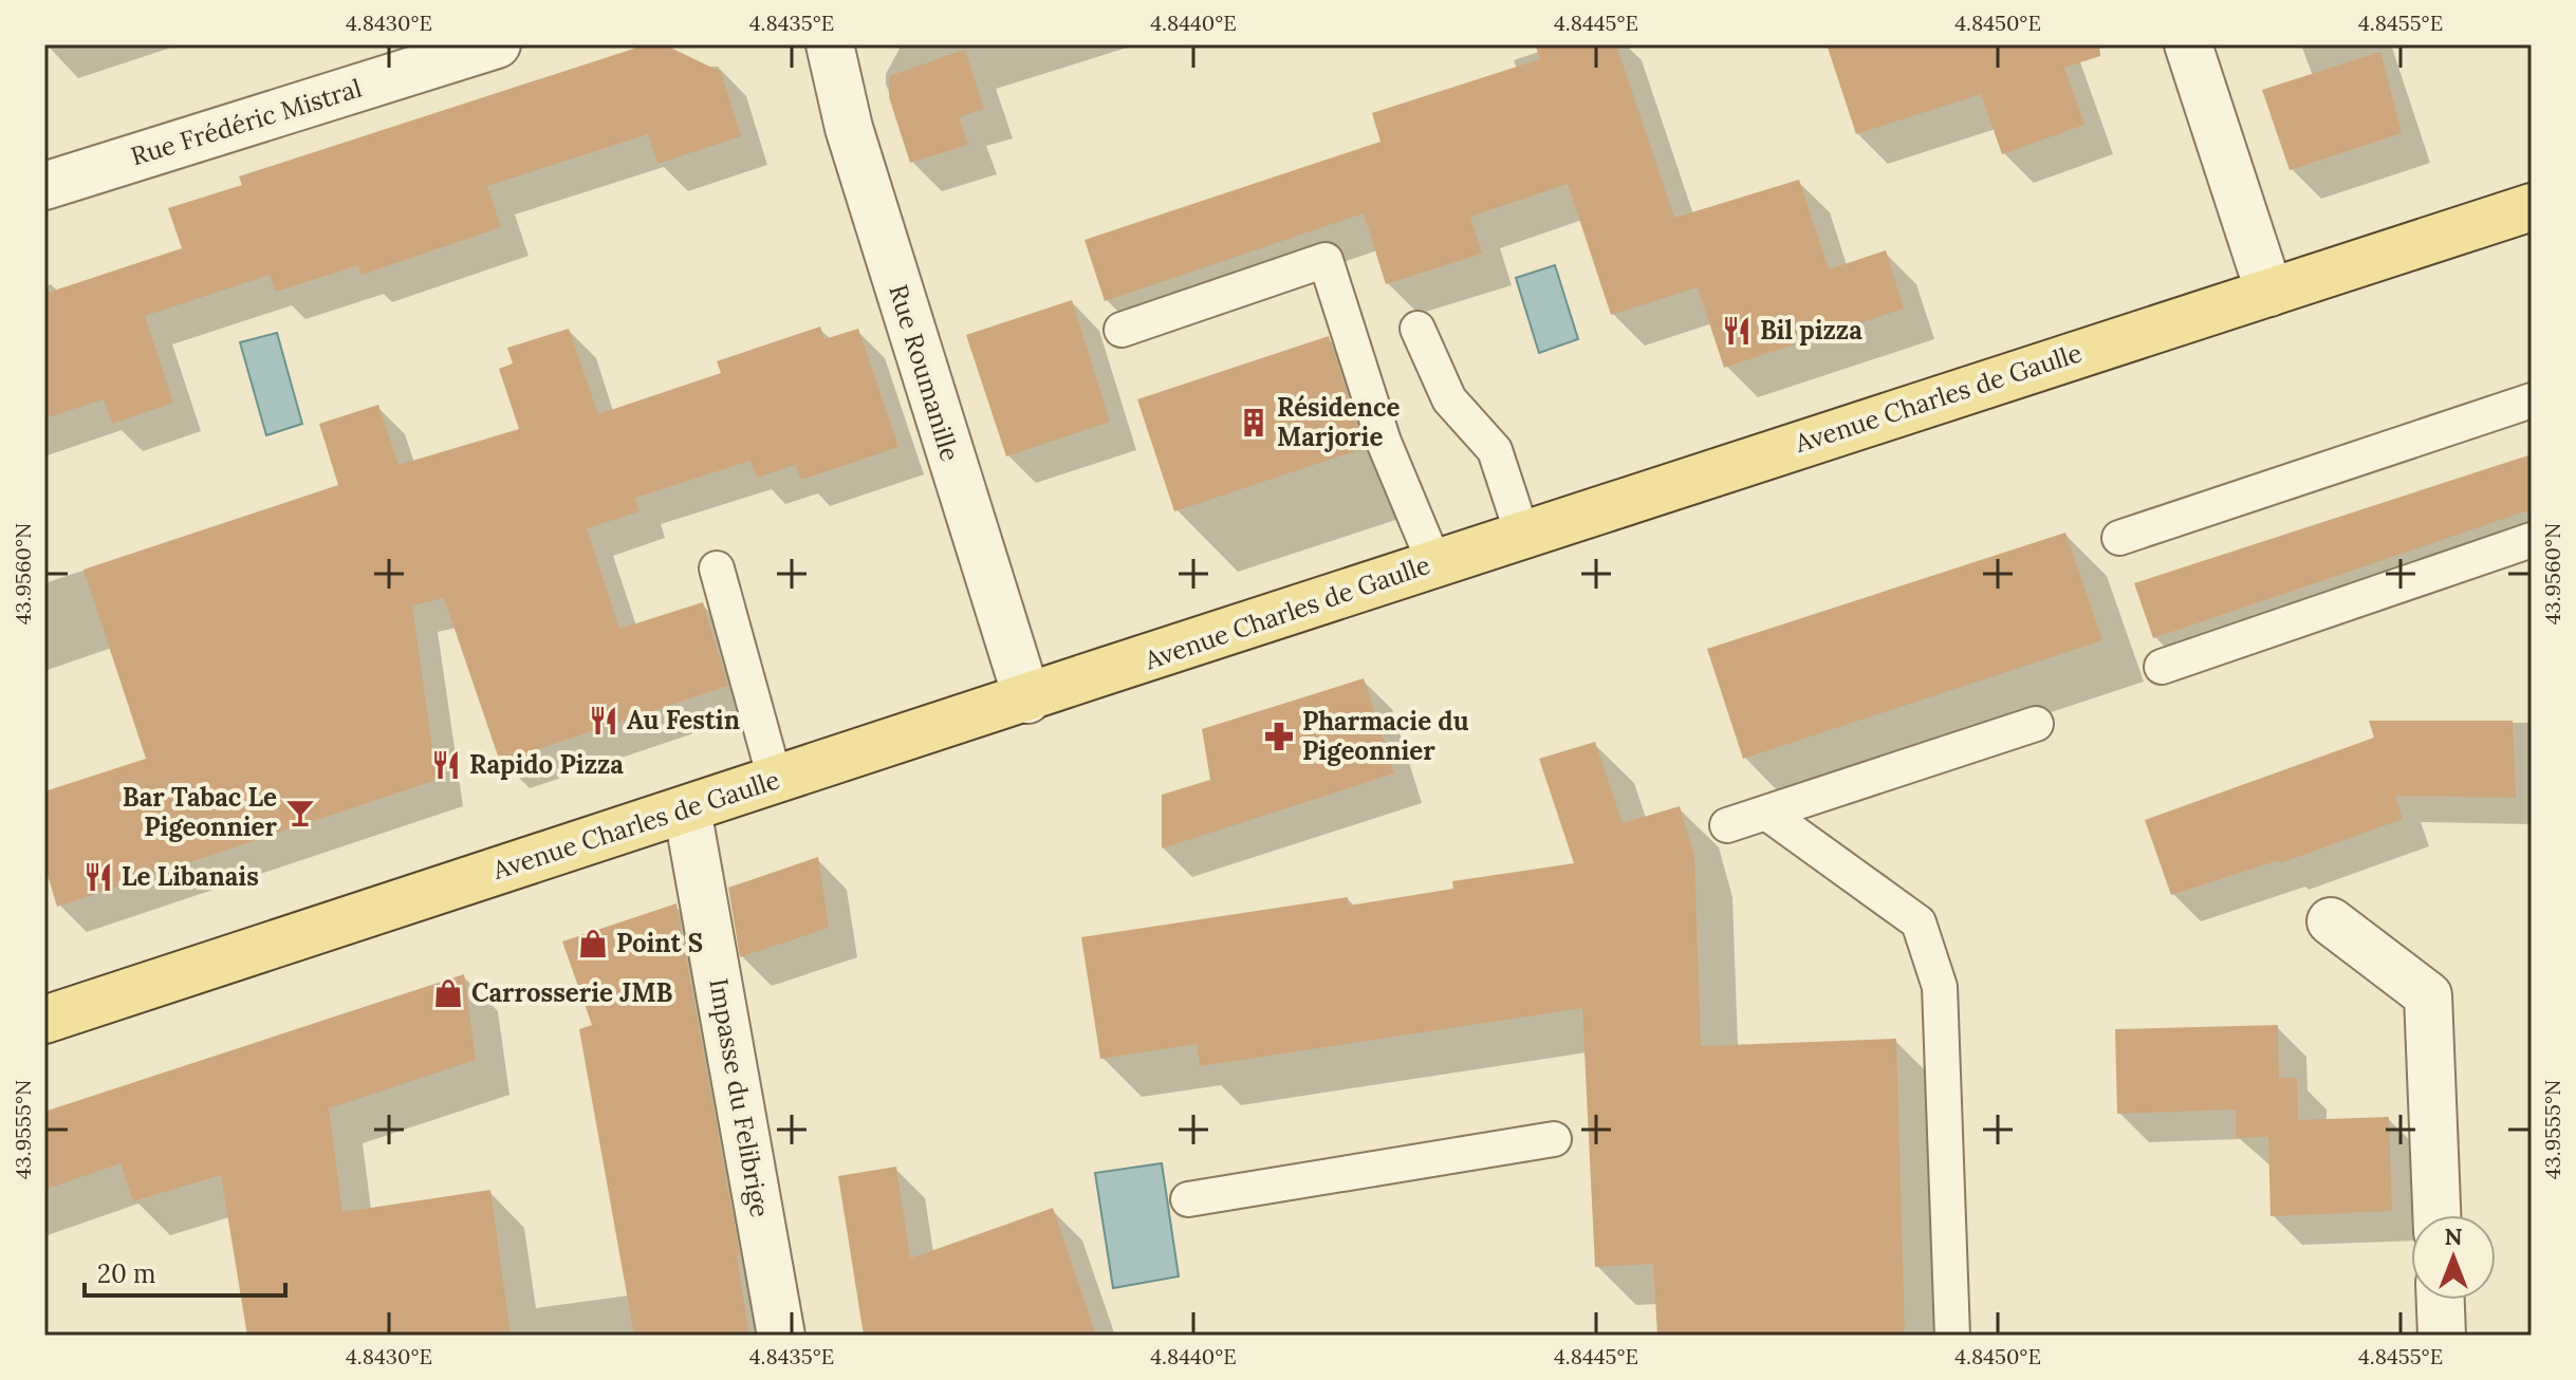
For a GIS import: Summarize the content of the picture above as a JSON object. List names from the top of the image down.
{
  "streets": {
    "main road": ["Avenue Charles de Gaulle"],
    "street": ["Rue Frédéric Mistral", "Rue Roumanille", "Impasse du Felibrige"]
  },
  "crossings": [
    ["Rue Roumanille", "Avenue Charles de Gaulle"],
    ["Avenue Charles de Gaulle", "Impasse du Felibrige"]
  ],
  "places": {
    "restaurant": [
      "Bil pizza",
      "Au Festin",
      "Rapido Pizza",
      "Le Libanais"
    ],
    "building": ["Résidence Marjorie"],
    "pharmacy": ["Pharmacie du Pigeonnier"],
    "bar": ["Bar Tabac Le Pigeonnier"],
    "shop": ["Point S", "Carrosserie JMB"]
  },
  "scale_bar": "20 m",
  "north": "top",
  "coordinates": [
    "4.8430°E",
    "4.8435°E",
    "4.8440°E",
    "4.8445°E",
    "4.8450°E",
    "4.8455°E",
    "43.9560°N",
    "43.9555°N"
  ]
}
